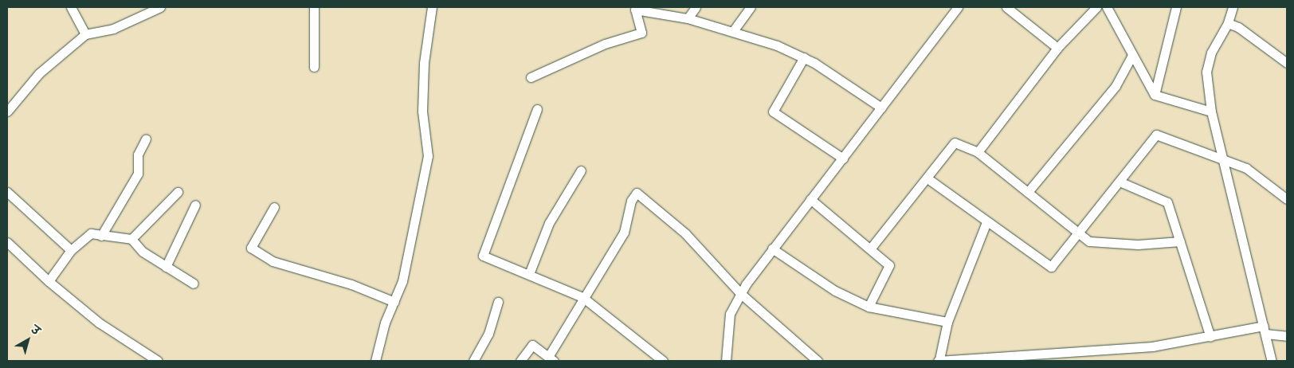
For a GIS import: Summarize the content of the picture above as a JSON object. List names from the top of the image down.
{
  "north": "top right"
}
